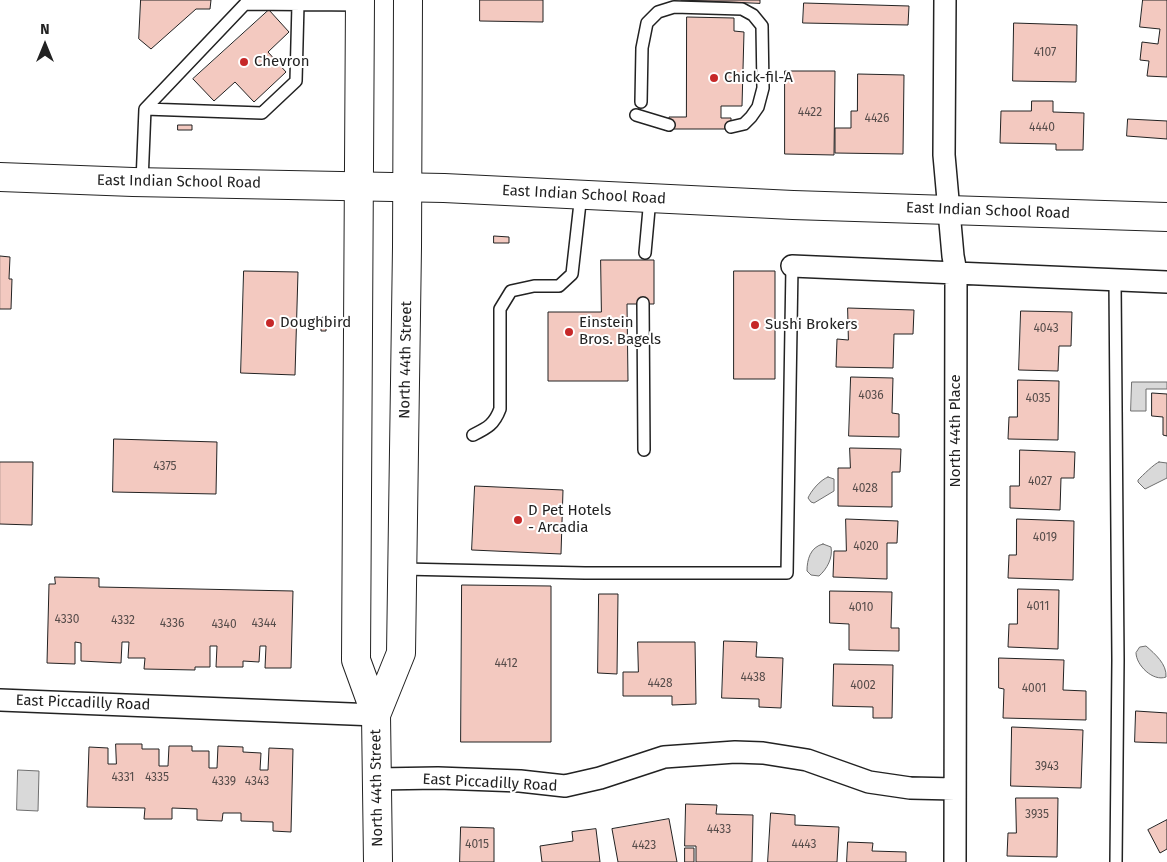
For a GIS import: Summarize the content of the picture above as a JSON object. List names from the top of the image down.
{
  "streets": {
    "main road": ["East Indian School Road", "North 44th Street"],
    "street": ["North 44th Place", "East Piccadilly Road"]
  },
  "crossings": [
    ["East Indian School Road", "North 44th Street"],
    ["East Indian School Road", "North 44th Place"],
    ["North 44th Street", "East Piccadilly Road"],
    ["North 44th Place", "East Piccadilly Road"]
  ],
  "places": [
    "Chevron",
    "Chick-fil-A",
    "Doughbird",
    "Sushi Brokers",
    "Einstein Bros. Bagels",
    "D Pet Hotels - Arcadia"
  ],
  "house_numbers": [
    "4107",
    "4422",
    "4426",
    "4440",
    "4043",
    "4036",
    "4035",
    "4375",
    "4027",
    "4028",
    "4019",
    "4020",
    "4011",
    "4010",
    "4330",
    "4332",
    "4336",
    "4344",
    "4340",
    "4412",
    "4438",
    "4428",
    "4002",
    "4001",
    "3943",
    "4331",
    "4335",
    "4339",
    "4343",
    "3935",
    "4433",
    "4015",
    "4443",
    "4423"
  ],
  "north": "top"
}
